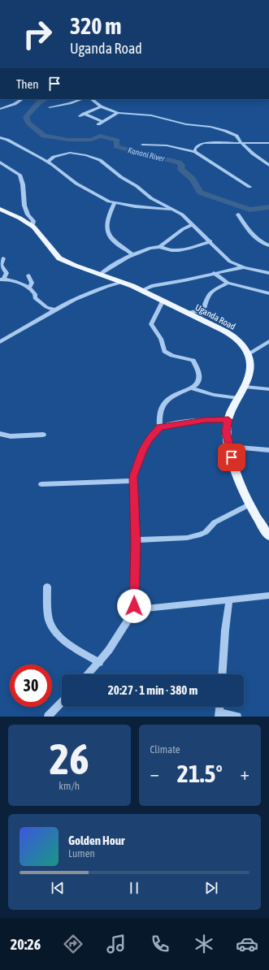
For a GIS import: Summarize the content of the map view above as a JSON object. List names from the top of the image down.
{
  "streets": {
    "main road": ["Uganda Road"]
  },
  "water": ["Kanoni River"],
  "page": {
    "turn": ["320 m", "Uganda Road"],
    "then": "Then",
    "limit": "30",
    "trip": "20:27 · 1 min · 380 m",
    "tile": [
      ["26", "km/h"],
      "Climate"
    ],
    "heat": ["−", "21.5°", "+"],
    "song": ["Golden Hour", "Lumen"],
    "tabs": "20:26"
  }
}
